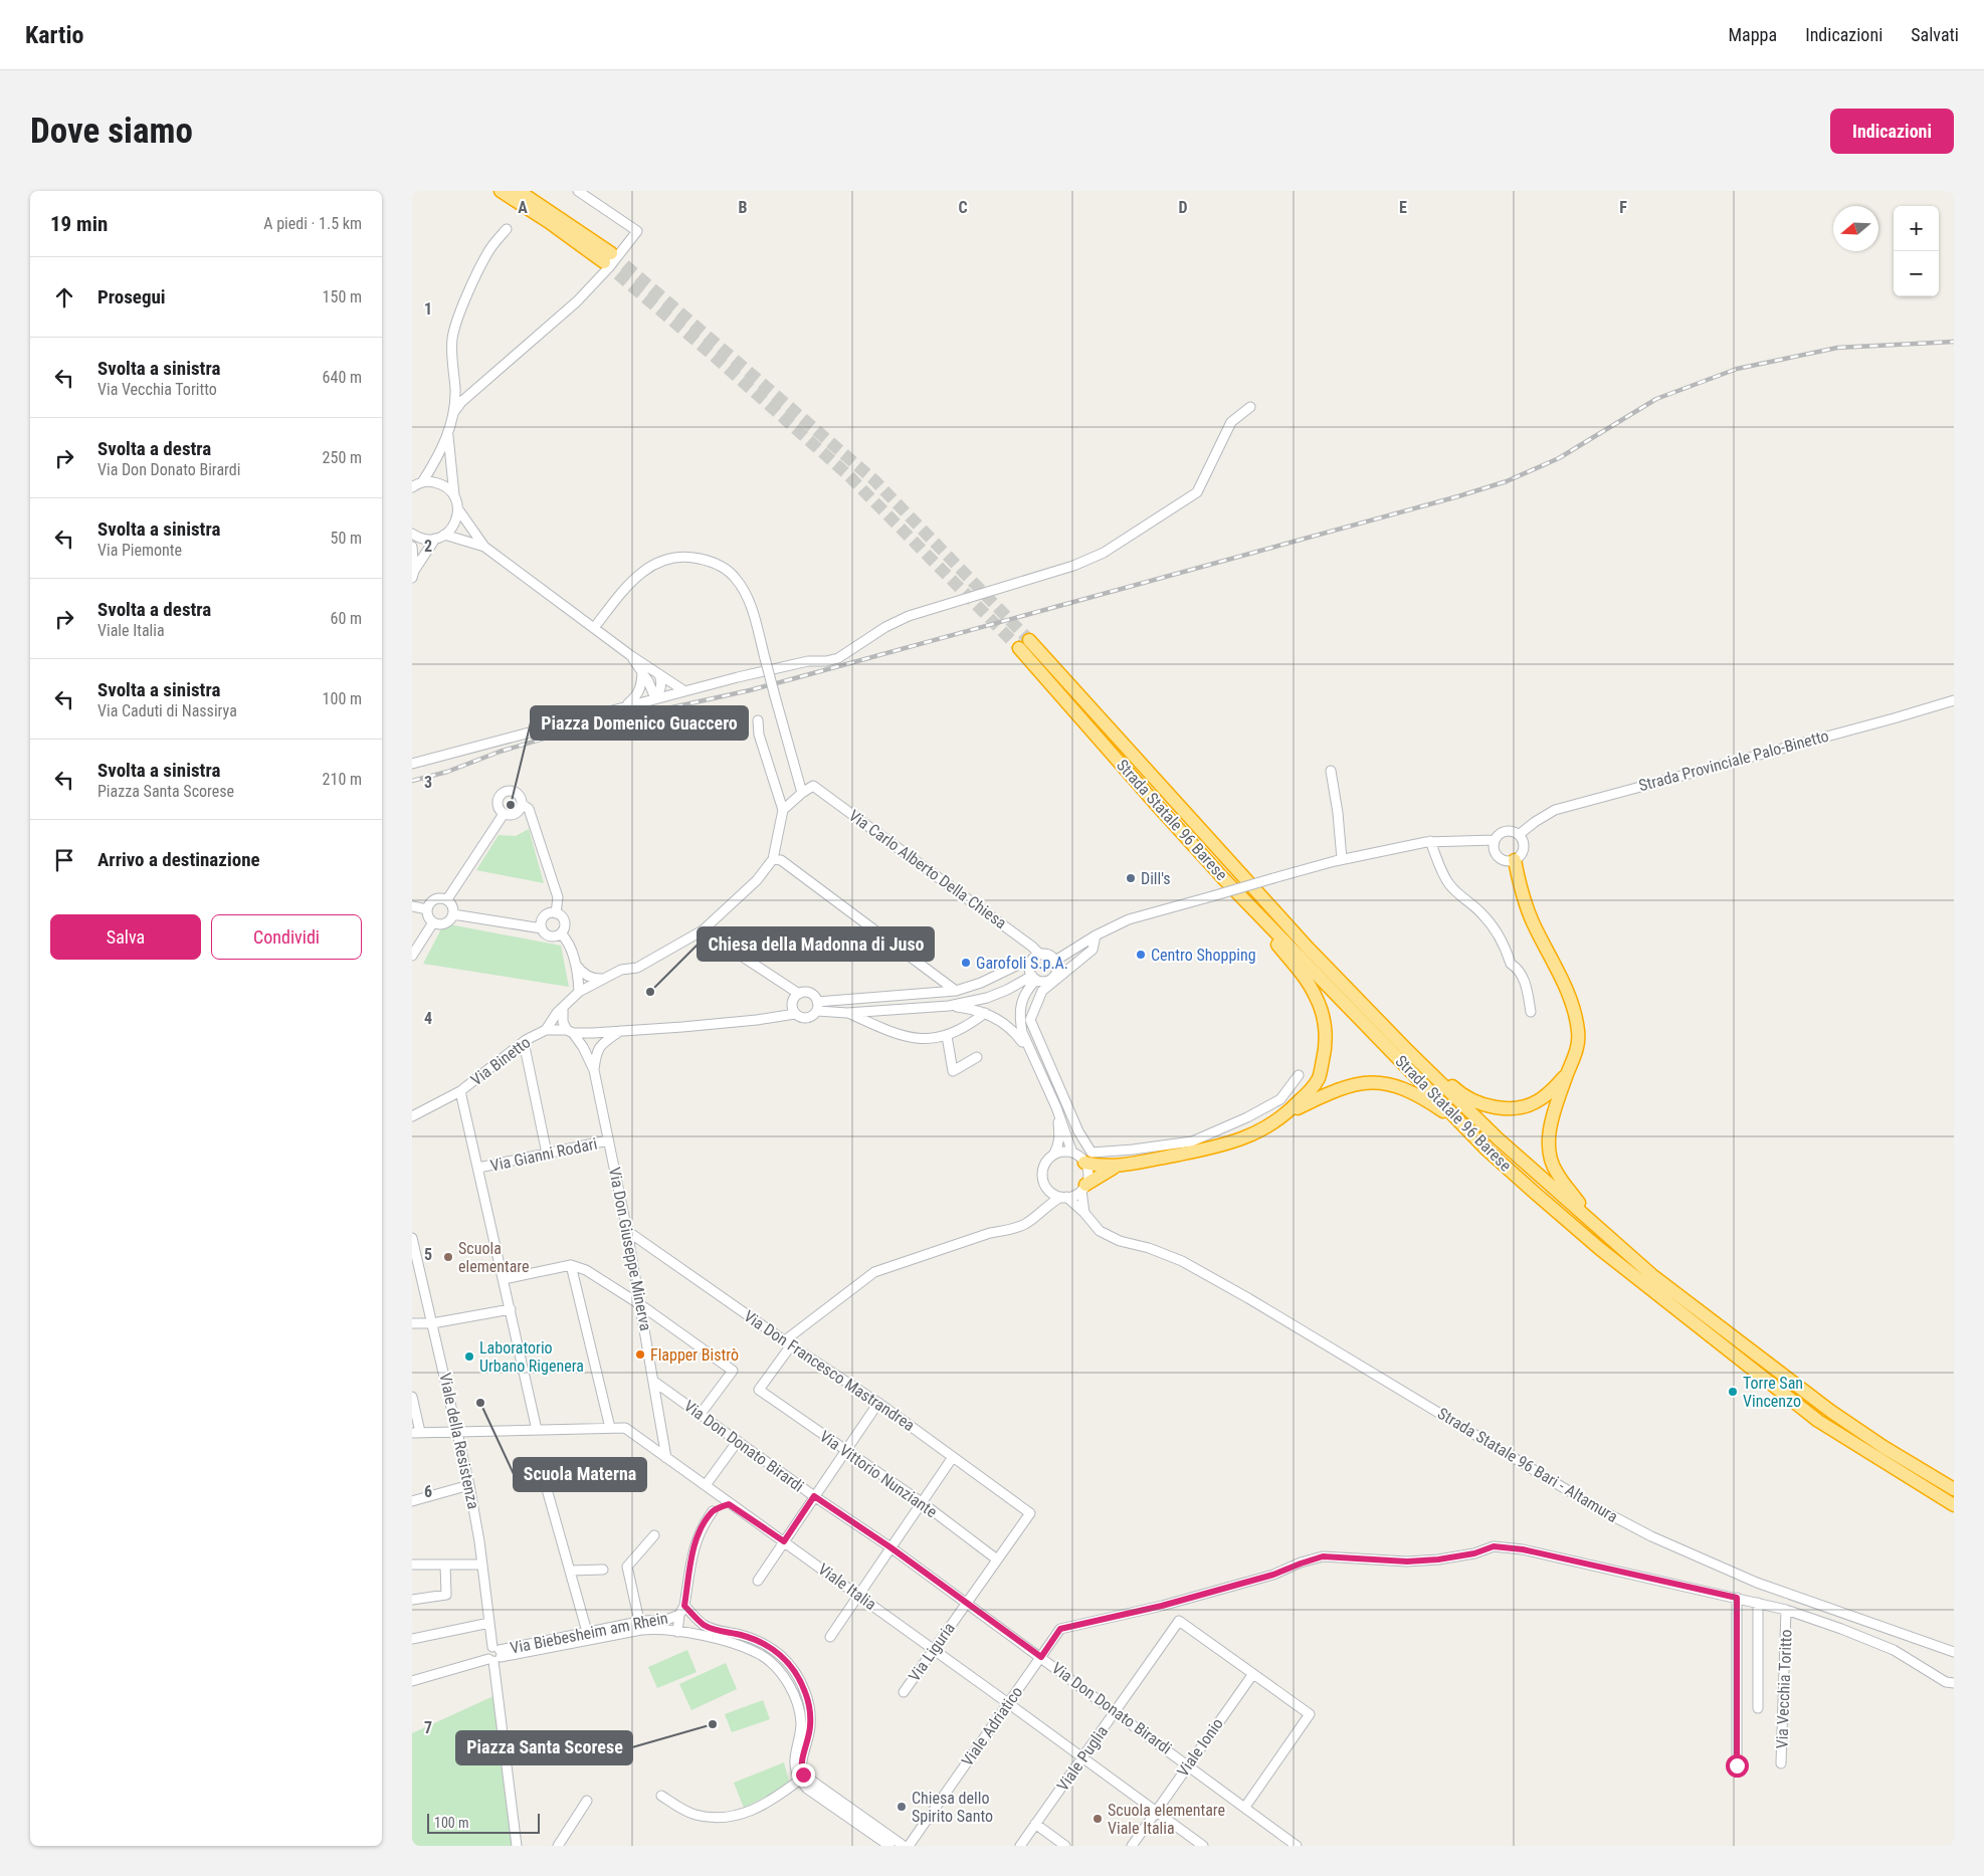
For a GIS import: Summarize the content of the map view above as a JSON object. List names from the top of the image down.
{
  "streets": {
    "highway": ["Strada Statale 96 Barese"],
    "street": [
      "Strada Provinciale Palo-Binetto",
      "Via Carlo Alberto Della Chiesa",
      "Via Binetto",
      "Via Gianni Rodari",
      "Via Don Giuseppe Minerva",
      "Via Don Francesco Mastrandrea",
      "Viale della Resistenza",
      "Via Don Donato Birardi",
      "Strada Statale 96 Bari - Altamura",
      "Via Vittorio Nunziante",
      "Viale Italia",
      "Via Biebesheim am Rhein",
      "Via Liguria",
      "Via Vecchia Toritto",
      "Viale Adriatico",
      "Viale Ionio",
      "Viale Puglia"
    ]
  },
  "crossings": [
    ["Via Gianni Rodari", "Via Don Giuseppe Minerva"],
    ["Via Don Giuseppe Minerva", "Via Don Francesco Mastrandrea"],
    ["Via Don Giuseppe Minerva", "Via Don Donato Birardi"],
    ["Via Don Giuseppe Minerva", "Viale Italia"],
    ["Via Don Francesco Mastrandrea", "Via Vittorio Nunziante"],
    ["Via Don Francesco Mastrandrea", "Via Liguria"],
    ["Viale della Resistenza", "Viale Italia"],
    ["Viale della Resistenza", "Via Biebesheim am Rhein"],
    ["Via Don Donato Birardi", "Via Liguria"],
    ["Via Don Donato Birardi", "Via Vecchia Toritto"],
    ["Via Don Donato Birardi", "Viale Adriatico"],
    ["Via Don Donato Birardi", "Viale Ionio"],
    ["Via Don Donato Birardi", "Viale Puglia"],
    ["Via Vittorio Nunziante", "Via Liguria"],
    ["Viale Italia", "Via Liguria"],
    ["Viale Italia", "Viale Adriatico"],
    ["Viale Italia", "Viale Ionio"],
    ["Viale Italia", "Viale Puglia"],
    ["Via Vecchia Toritto", "Viale Adriatico"],
    ["Viale Ionio", "Viale Puglia"]
  ],
  "places": [
    "Piazza Domenico Guaccero",
    "Dill's",
    "Centro Shopping",
    "Garofoli S.p.A.",
    "Chiesa della Madonna di Juso",
    "Scuola elementare",
    "Flapper Bistrò",
    "Laboratorio Urbano Rigenera",
    "Torre San Vincenzo",
    "Scuola Materna",
    "Piazza Santa Scorese",
    "Chiesa dello Spirito Santo",
    "Scuola elementare Viale Italia"
  ],
  "scale_bar": "100 m",
  "north": "left",
  "page": {
    "header": "Kartio",
    "nav": ["Mappa", "Indicazioni", "Salvati"],
    "buttons": [
      "Indicazioni",
      ["Salva", "Condividi"]
    ],
    "title": "Dove siamo",
    "heading": ["19 min", "A piedi · 1.5 km"],
    "map_buttons": ["+", "−"],
    "list": [
      ["Prosegui", "150 m"],
      ["Svolta a sinistra", "Via Vecchia Toritto", "640 m"],
      ["Svolta a destra", "Via Don Donato Birardi", "250 m"],
      ["Svolta a sinistra", "Via Piemonte", "50 m"],
      ["Svolta a destra", "Viale Italia", "60 m"],
      ["Svolta a sinistra", "Via Caduti di Nassirya", "100 m"],
      ["Svolta a sinistra", "Piazza Santa Scorese", "210 m"],
      "Arrivo a destinazione"
    ],
    "scale": "100 m"
  },
  "grid": {
    "columns": [
      "A",
      "B",
      "C",
      "D",
      "E",
      "F"
    ],
    "rows": [
      "1",
      "2",
      "3",
      "4",
      "5",
      "6",
      "7"
    ]
  }
}
